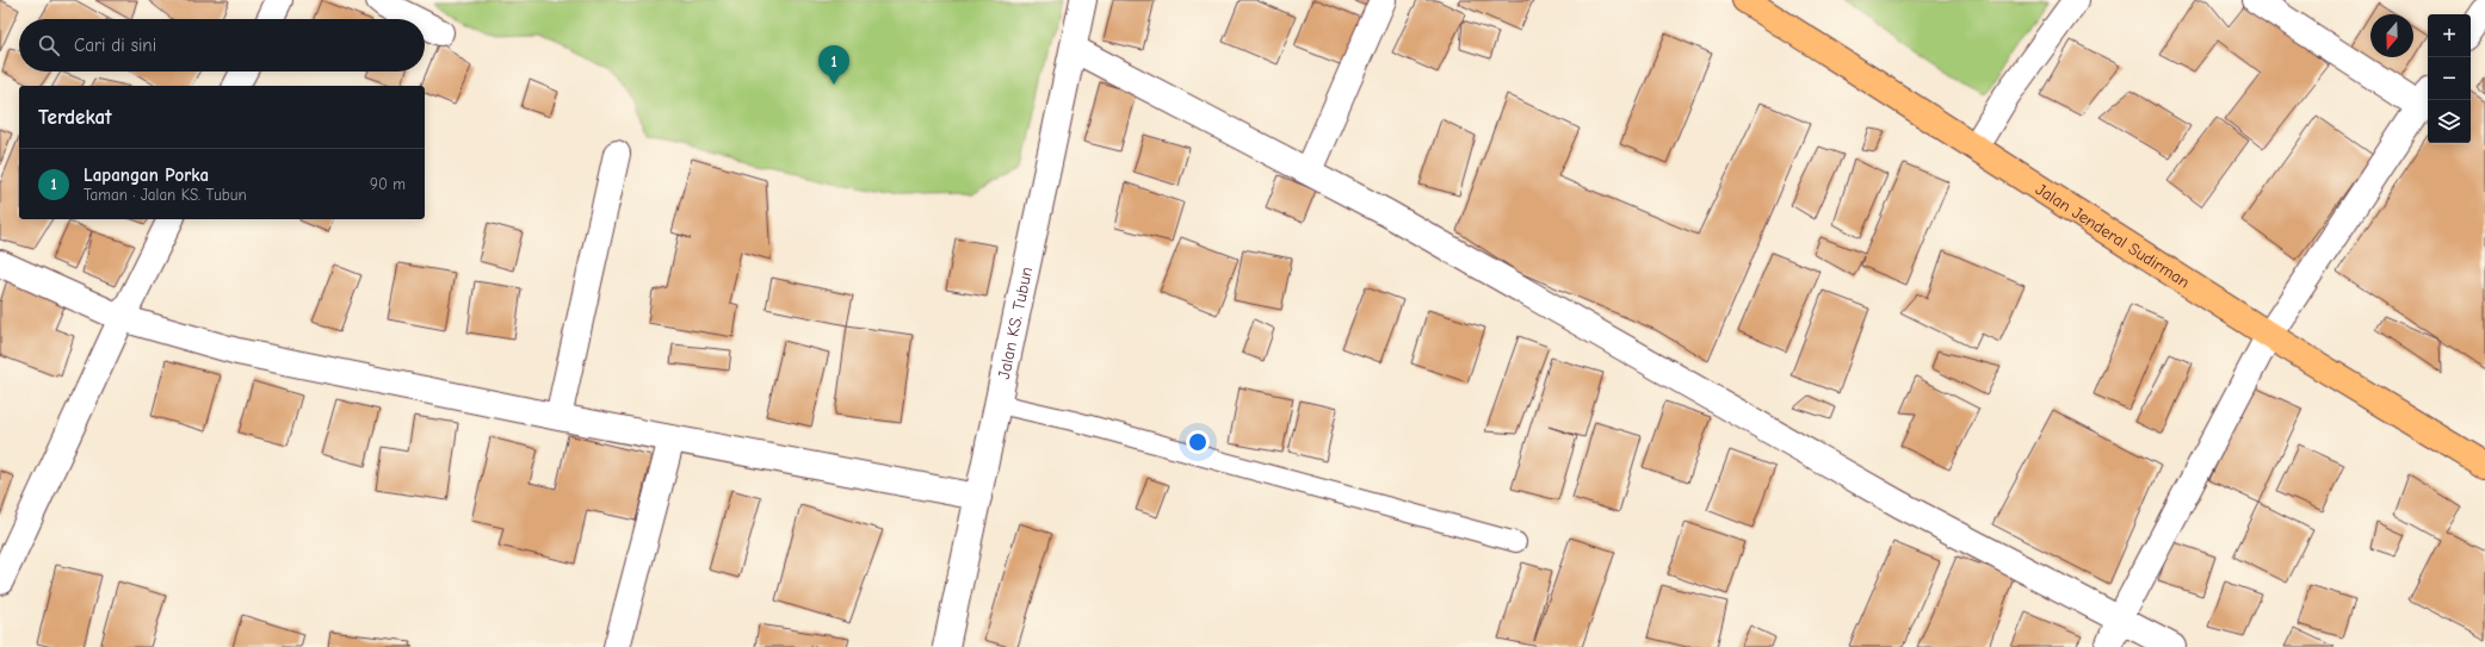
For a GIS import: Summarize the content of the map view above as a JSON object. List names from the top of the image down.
{
  "streets": {
    "main road": ["Jalan Jenderal Sudirman"],
    "street": ["Jalan KS. Tubun"]
  },
  "north": "bottom",
  "page": {
    "map_buttons": ["+", "−"],
    "search": "Cari di sini",
    "pins": "1",
    "heading": "Terdekat",
    "list": [
      {
        "mark": "1",
        "name": "Lapangan Porka",
        "note": "Taman · Jalan KS. Tubun",
        "value": "90 m"
      }
    ]
  }
}
